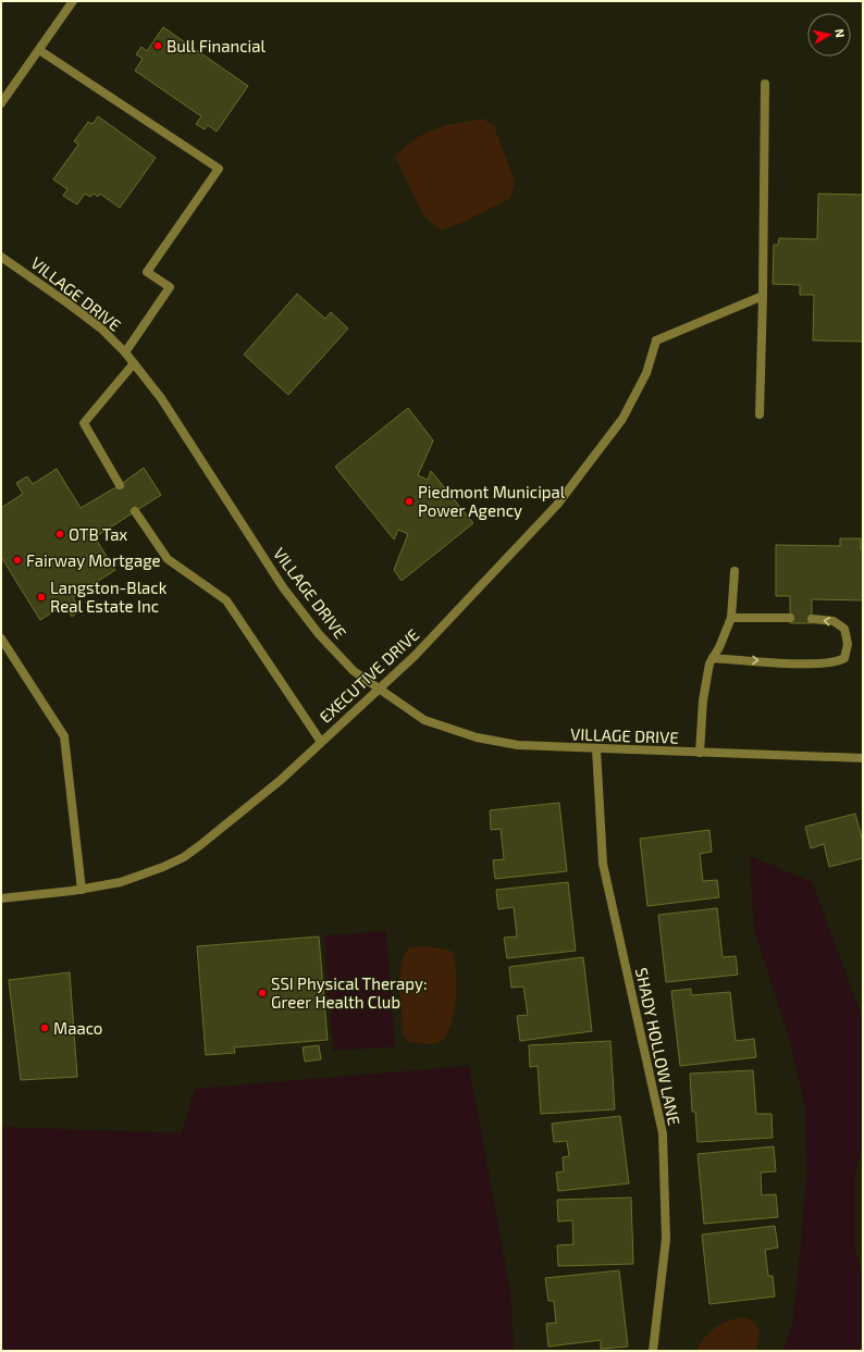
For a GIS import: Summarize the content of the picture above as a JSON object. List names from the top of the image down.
{
  "streets": {
    "street": ["VILLAGE DRIVE", "EXECUTIVE DRIVE", "SHADY HOLLOW LANE"]
  },
  "crossings": [
    ["VILLAGE DRIVE", "EXECUTIVE DRIVE"],
    ["VILLAGE DRIVE", "SHADY HOLLOW LANE"]
  ],
  "places": [
    "Bull Financial",
    "Piedmont Municipal Power Agency",
    "OTB Tax",
    "Fairway Mortgage",
    "Langston-Black Real Estate Inc",
    "SSI Physical Therapy: Greer Health Club",
    "Maaco"
  ],
  "north": "right"
}
